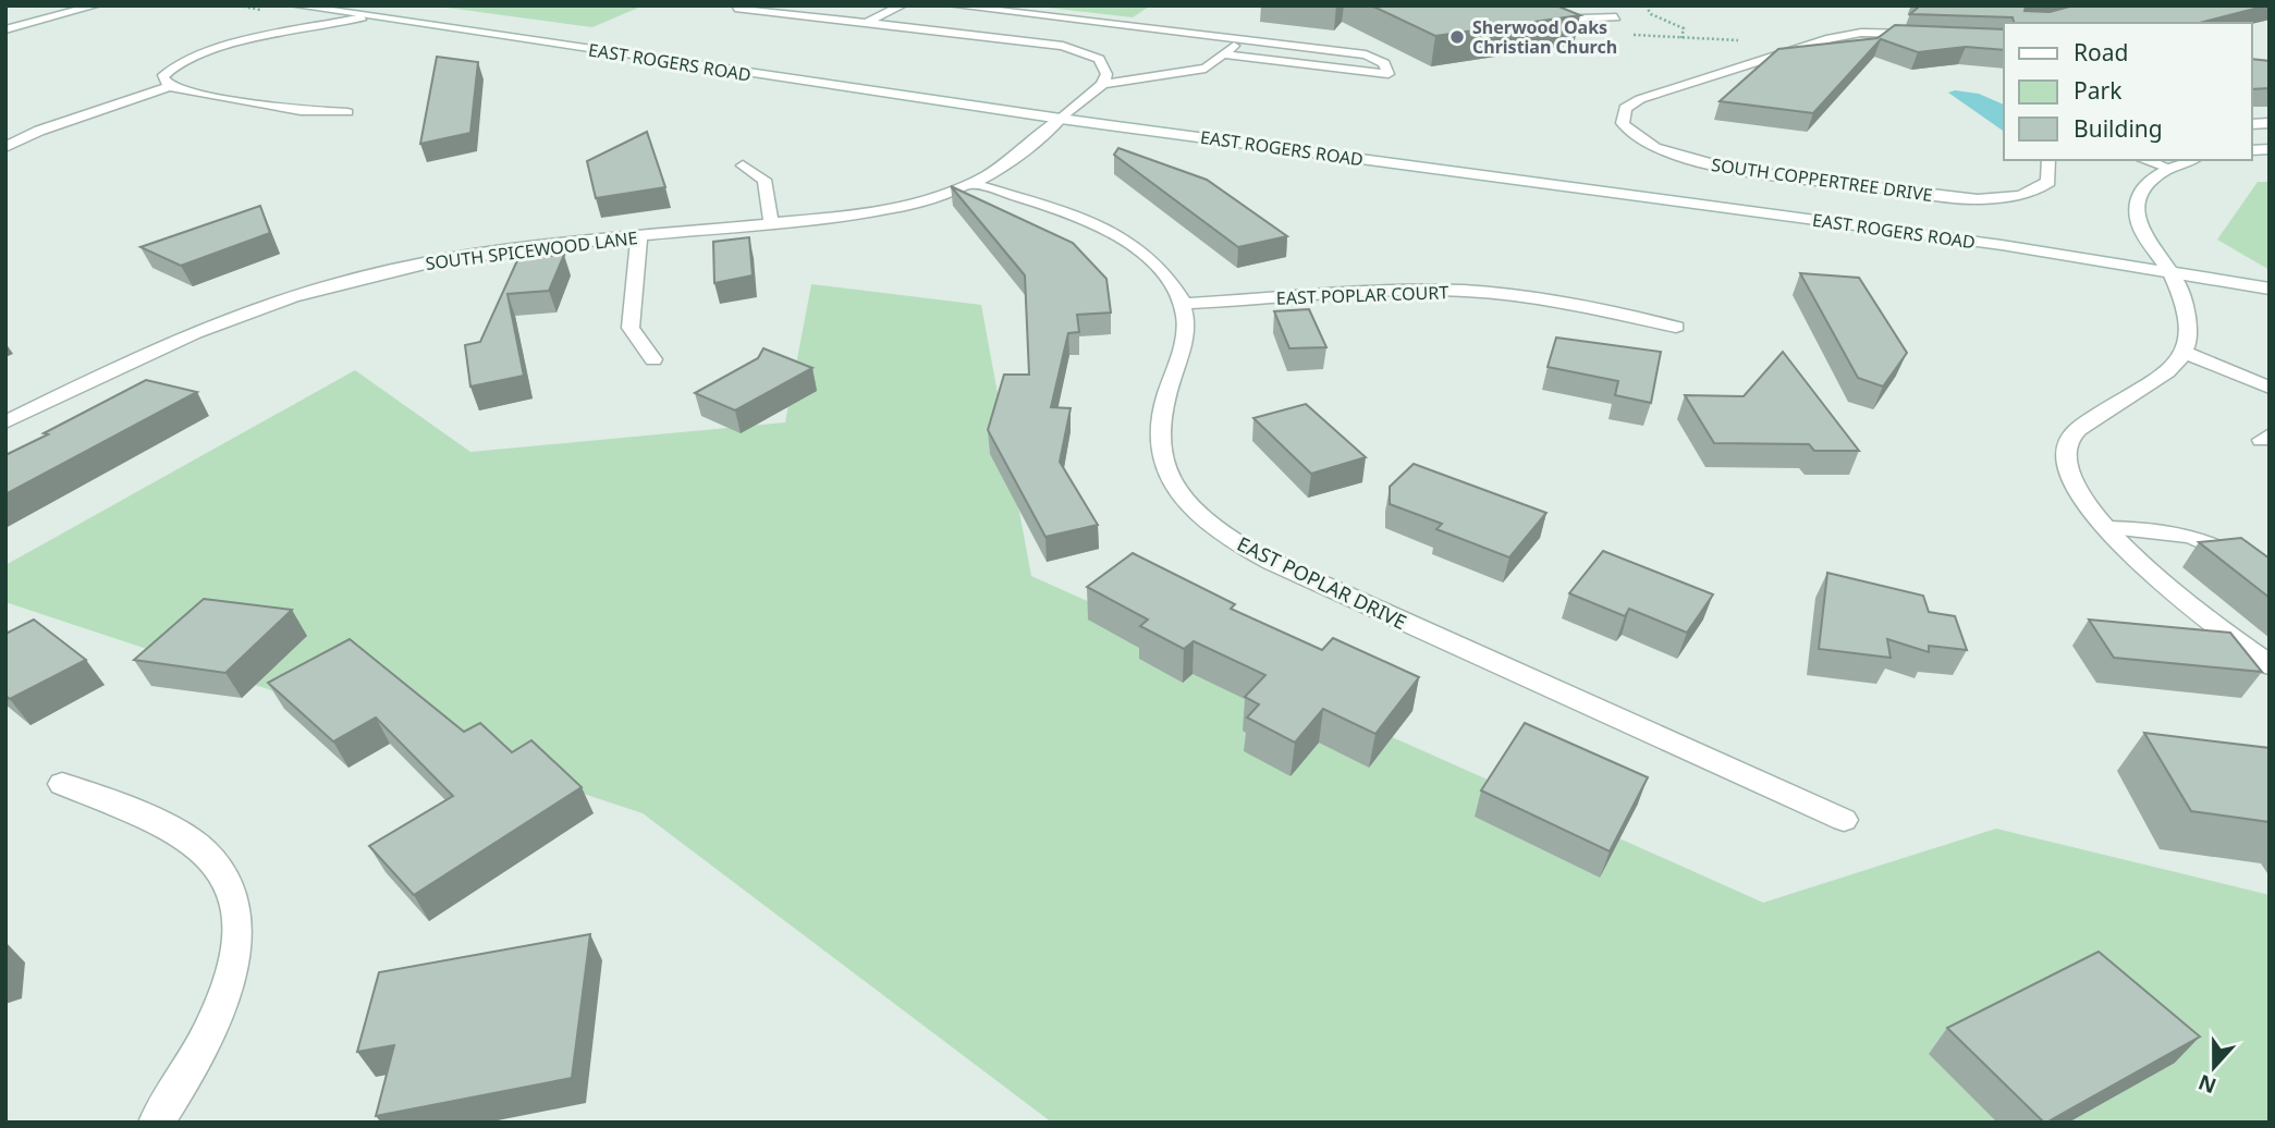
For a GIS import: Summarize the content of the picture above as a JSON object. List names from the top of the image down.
{
  "streets": {
    "street": [
      "EAST ROGERS ROAD",
      "SOUTH COPPERTREE DRIVE",
      "SOUTH SPICEWOOD LANE",
      "EAST POPLAR COURT",
      "EAST POPLAR DRIVE"
    ]
  },
  "crossings": [
    ["EAST ROGERS ROAD", "SOUTH SPICEWOOD LANE"],
    ["EAST POPLAR COURT", "EAST POPLAR DRIVE"]
  ],
  "places": ["Sherwood Oaks Christian Church"],
  "legend": ["Road", "Park", "Building"],
  "north": "bottom"
}
